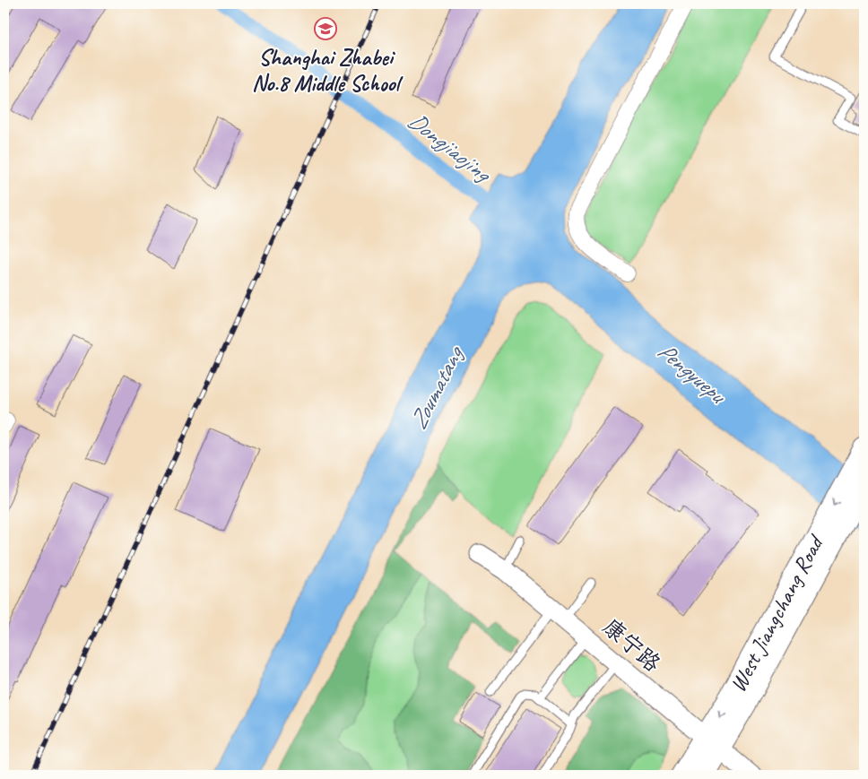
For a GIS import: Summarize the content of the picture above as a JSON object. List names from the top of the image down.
{
  "streets": {
    "main road": ["West Jiangchang Road"],
    "street": ["康宁路"]
  },
  "crossings": [
    ["West Jiangchang Road", "康宁路"]
  ],
  "water": ["Dongjiaojing", "Pengyuepu", "Zoumatang"],
  "places": {
    "school or university": ["Shanghai Zhabei No.8 Middle School"]
  }
}
